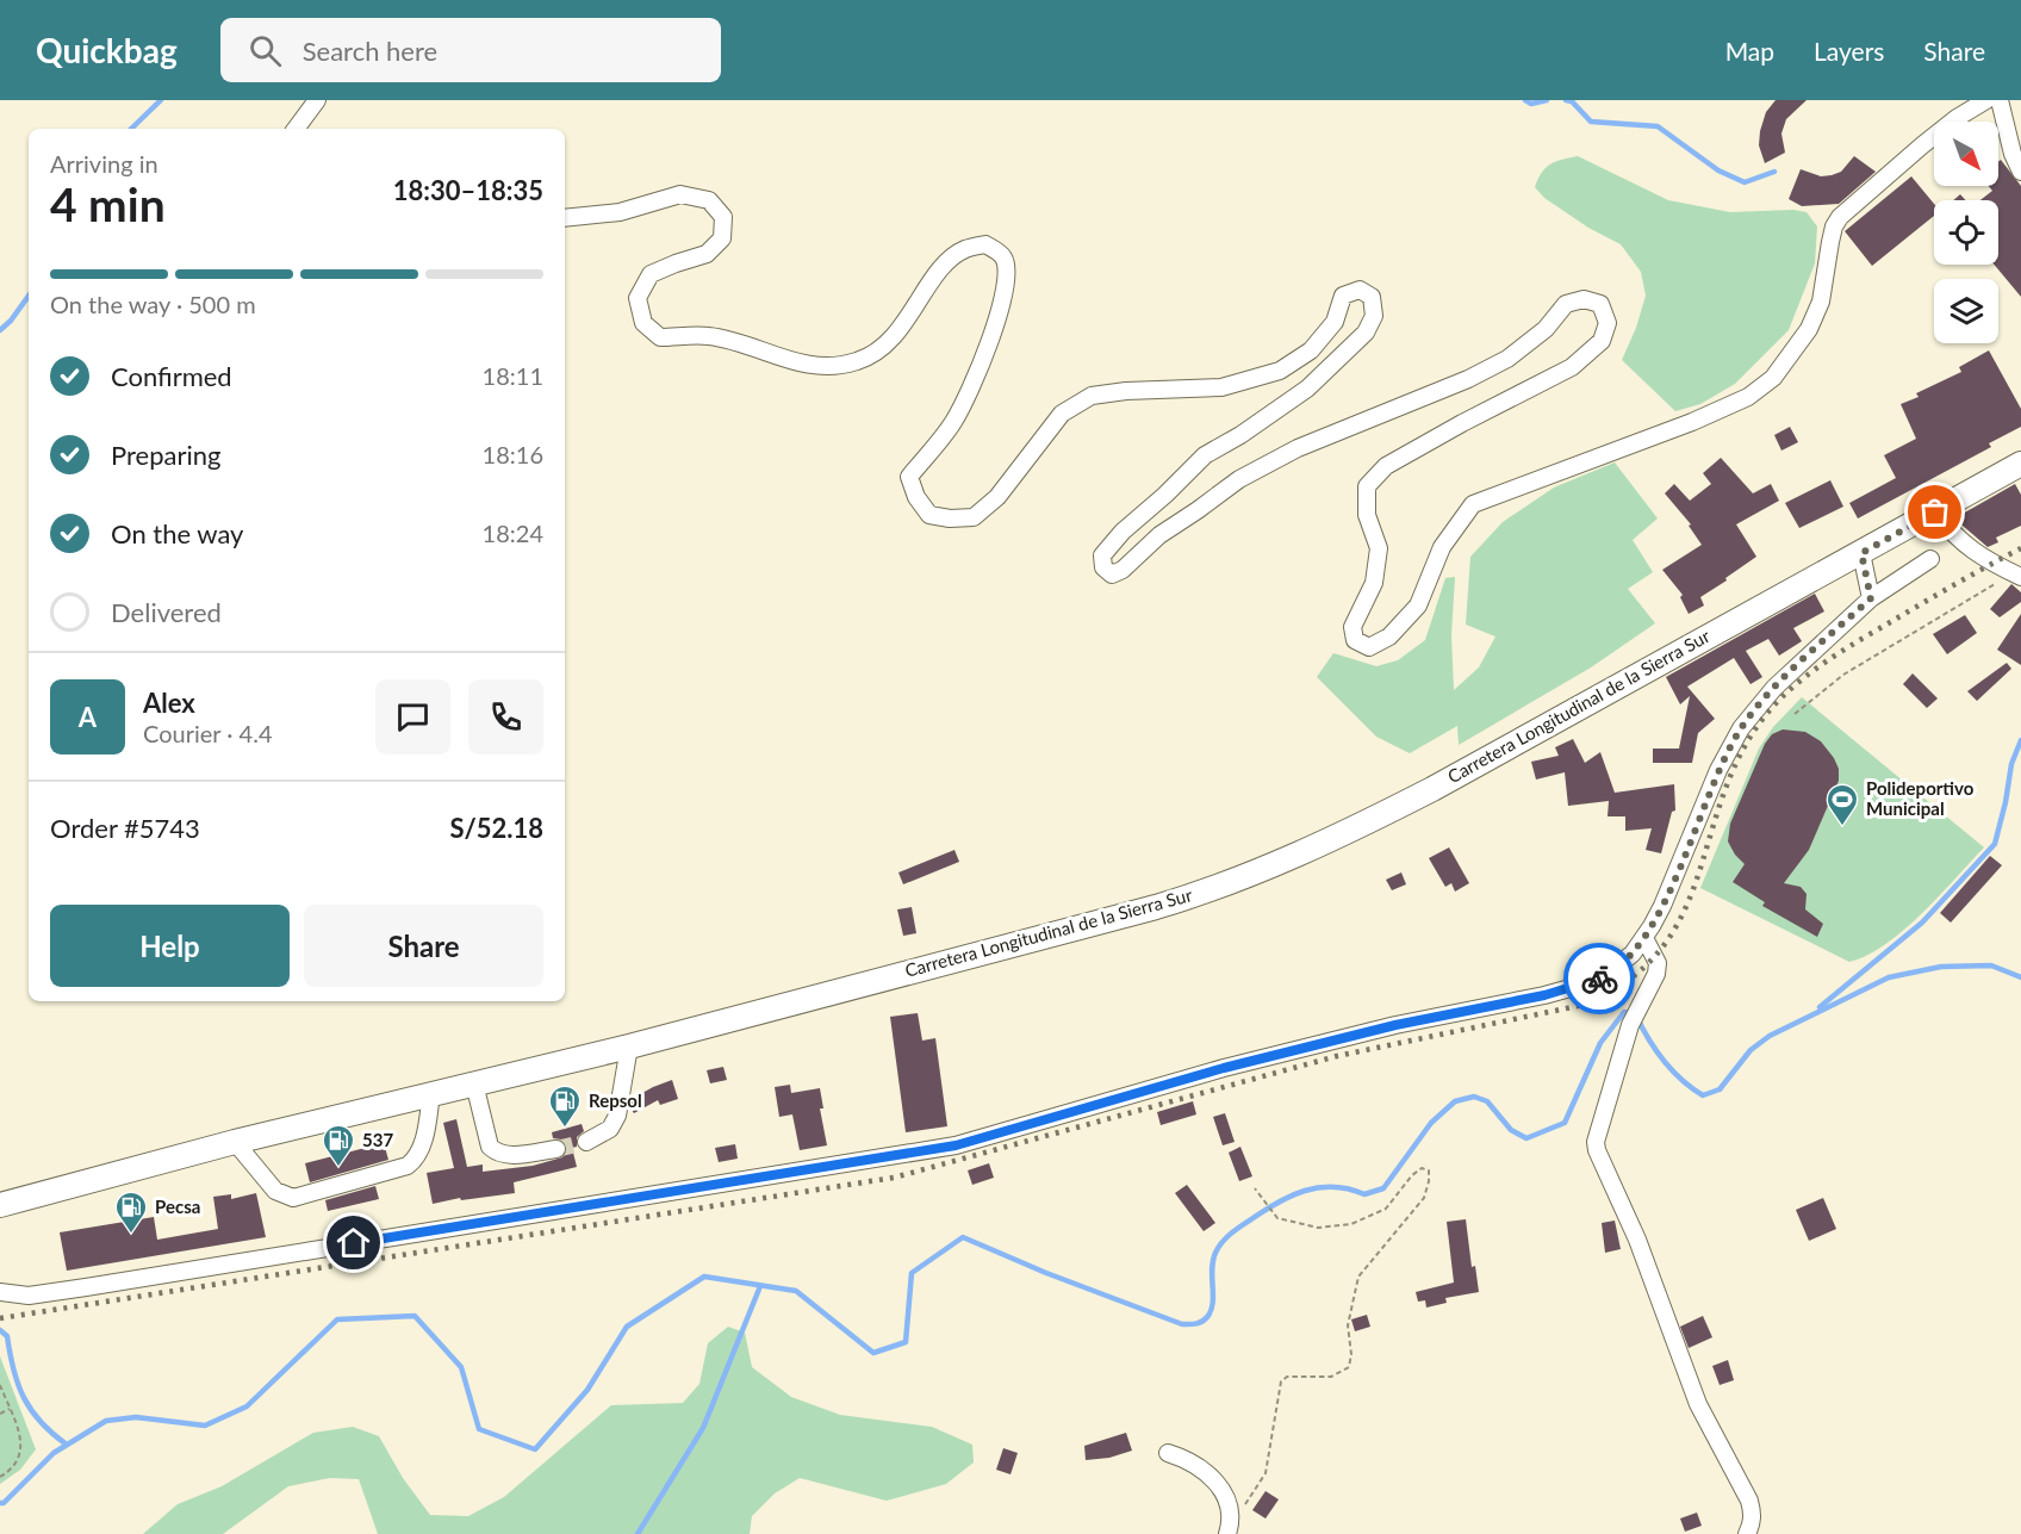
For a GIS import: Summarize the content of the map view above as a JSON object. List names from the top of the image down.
{
  "streets": {
    "highway": ["Carretera Longitudinal de la Sierra Sur"]
  },
  "places": {
    "sports": ["Polideportivo Municipal"],
    "fuel station": ["Repsol", "537", "Pecsa"]
  },
  "north": "bottom right",
  "page": {
    "header": "Quickbag",
    "search": "Search here",
    "nav": ["Map", "Layers", "Share"],
    "heading": ["4 min", "Arriving in", "18:30–18:35"],
    "panel": [
      "Alex",
      "Courier · 4.4",
      "Order #5743",
      "S/52.18"
    ],
    "bar": "On the way · 500 m",
    "list": [
      ["Confirmed", "18:11"],
      ["Preparing", "18:16"],
      ["On the way", "18:24"],
      "Delivered"
    ],
    "round": "A",
    "buttons": ["Help", "Share"]
  }
}
